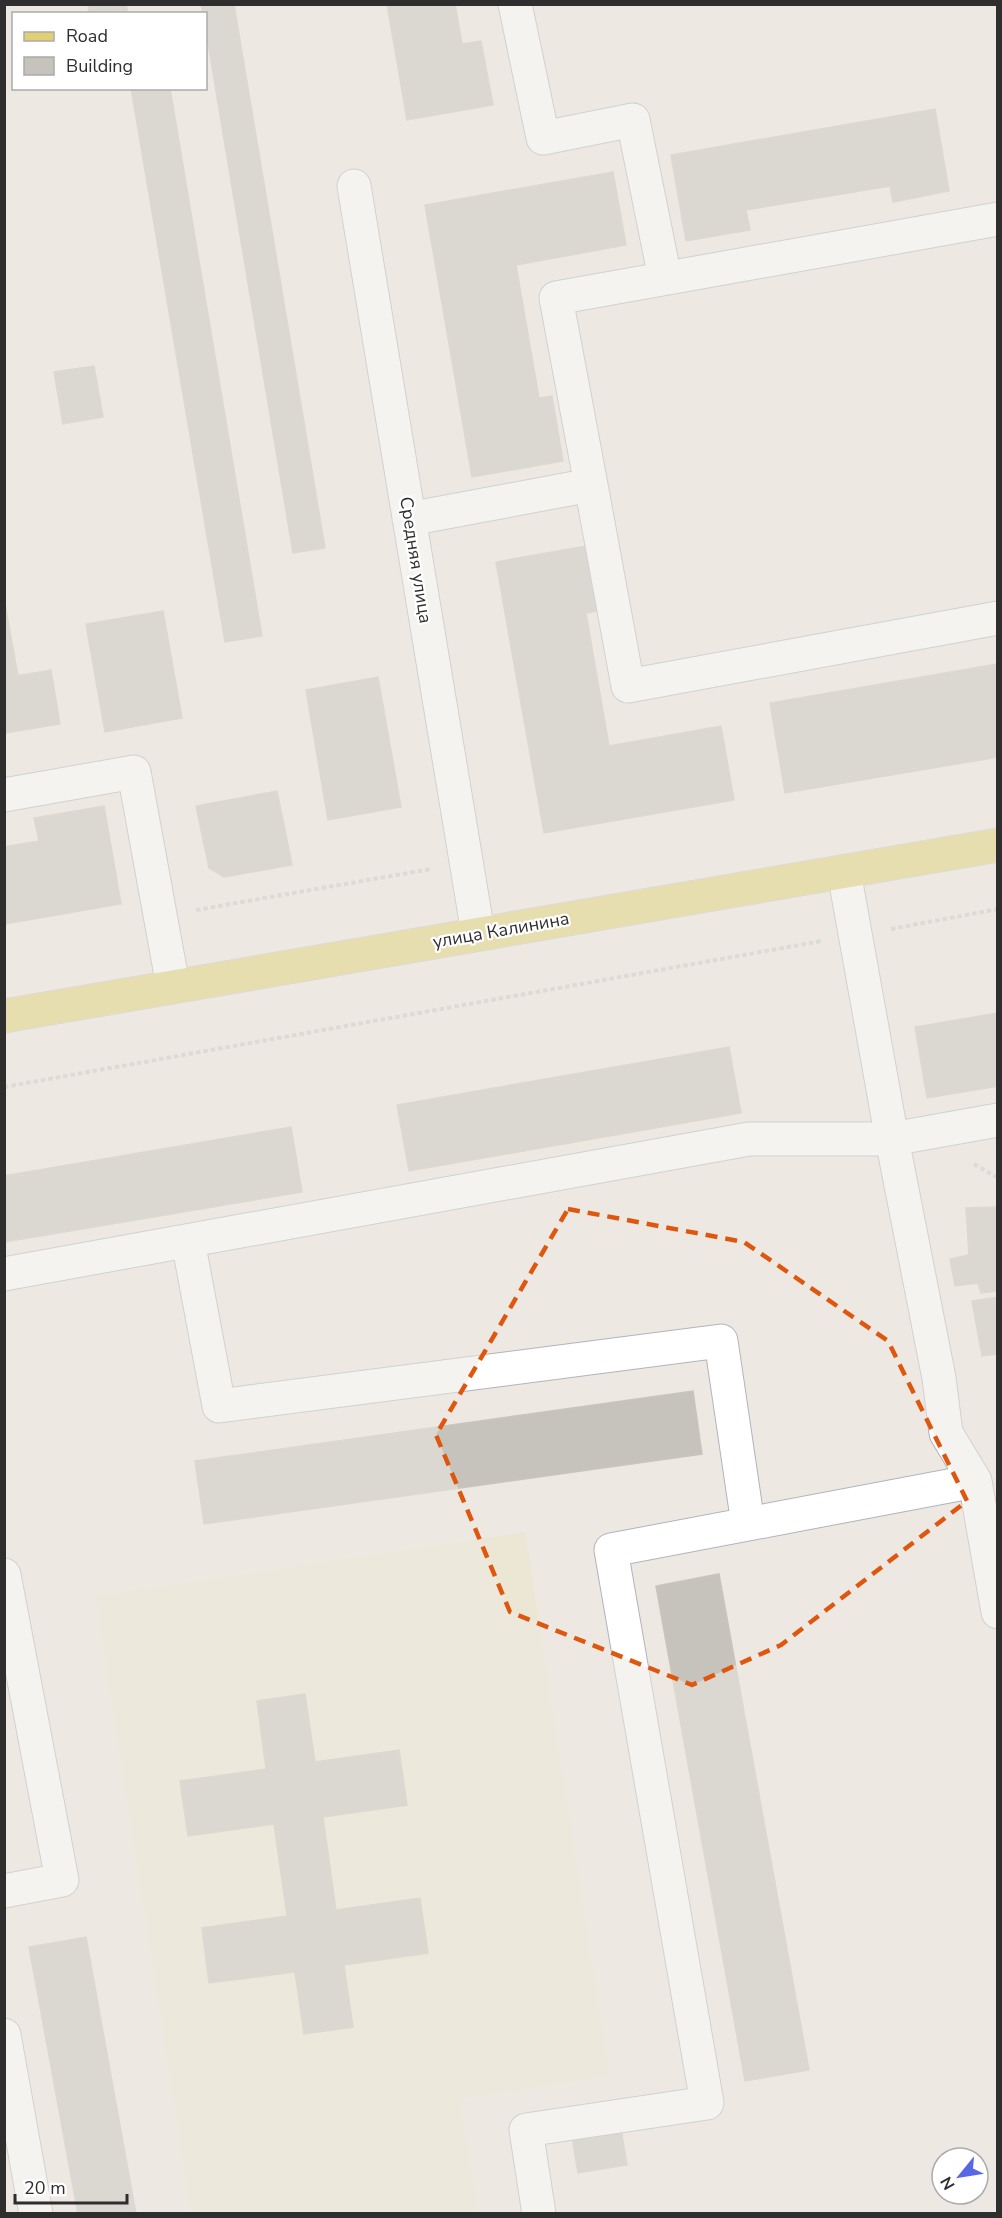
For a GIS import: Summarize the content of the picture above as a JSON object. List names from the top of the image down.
{
  "streets": {
    "main road": ["улица Калинина"],
    "street": ["Средняя улица"]
  },
  "crossings": [
    ["Средняя улица", "улица Калинина"]
  ],
  "legend": ["Road", "Building"],
  "scale_bar": "20 m",
  "north": "bottom left"
}
